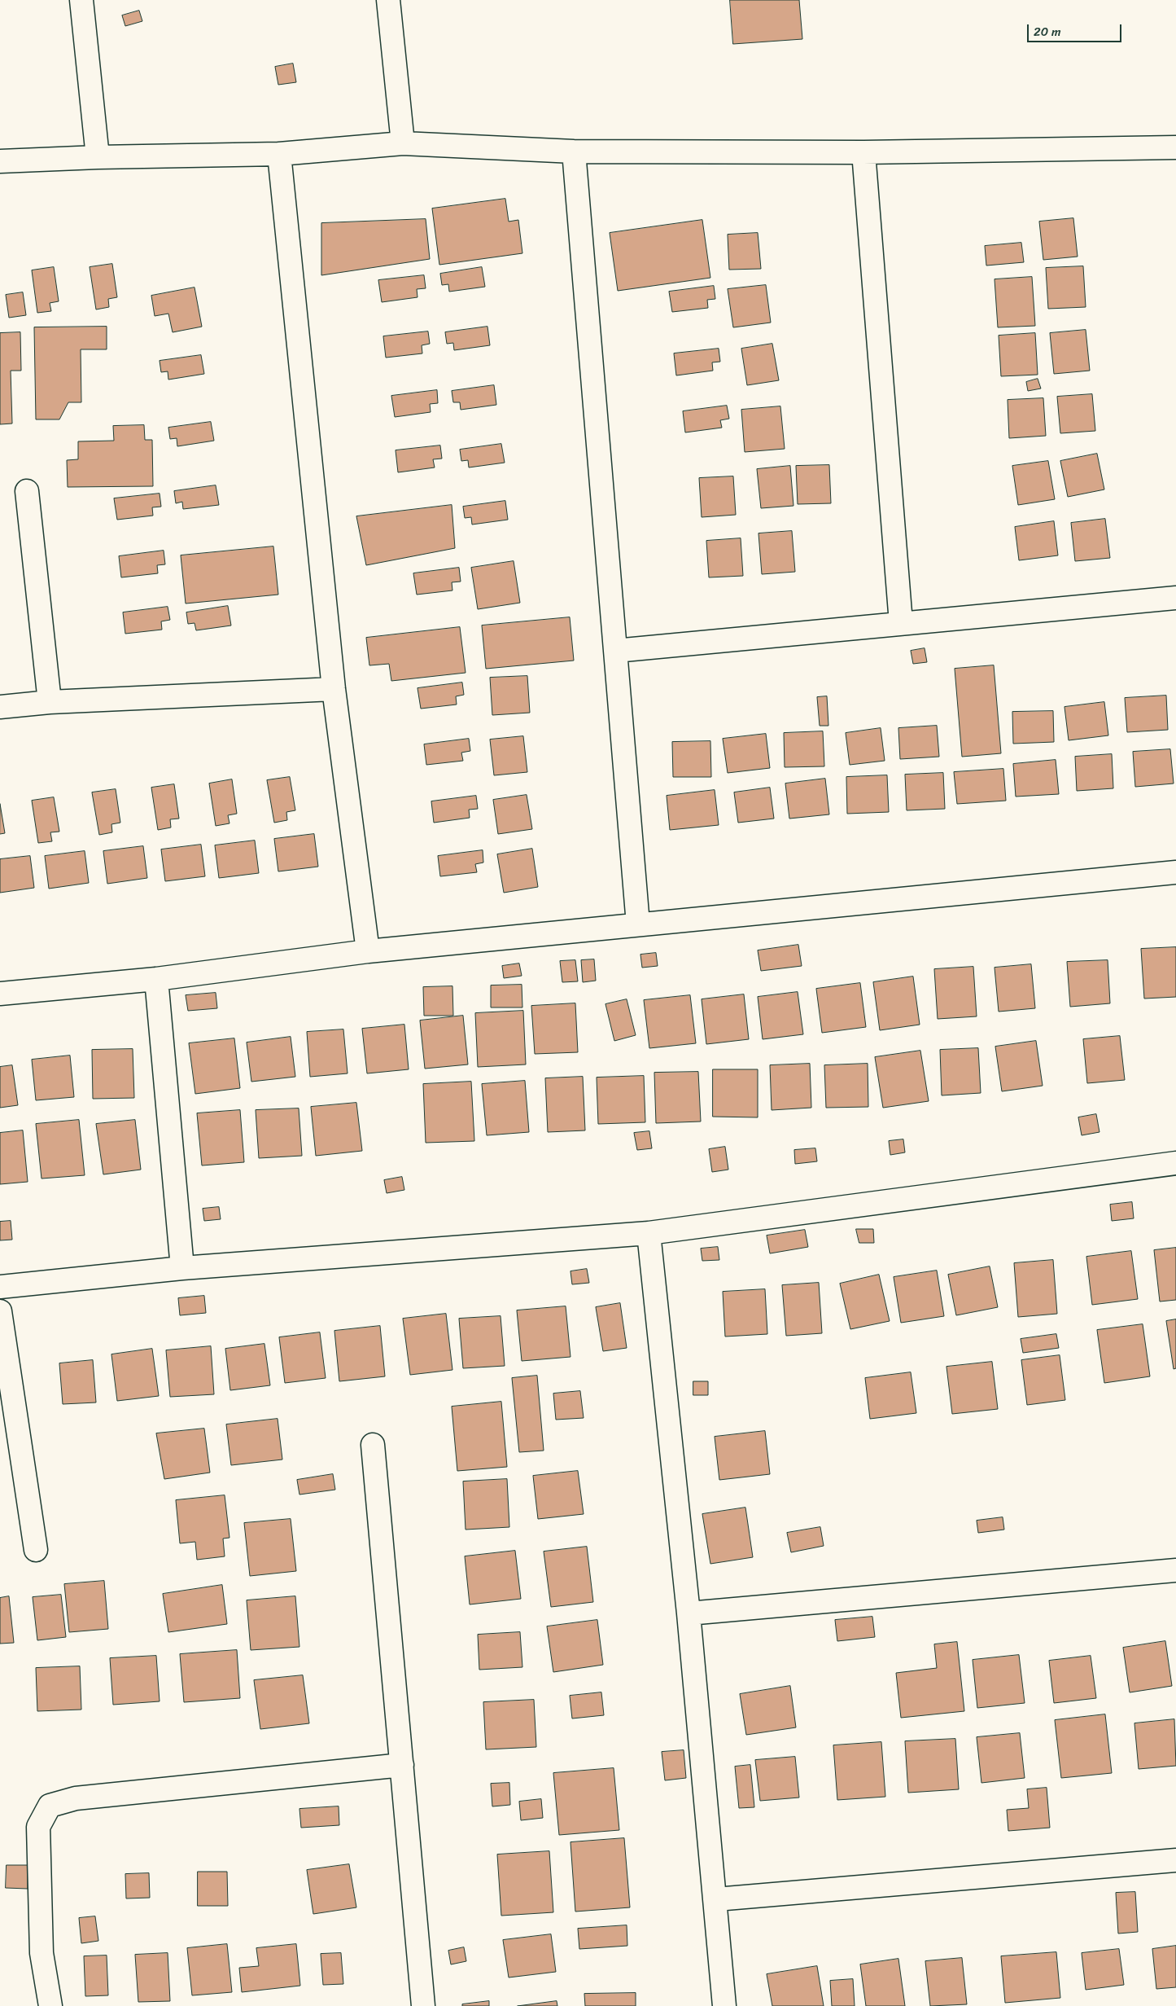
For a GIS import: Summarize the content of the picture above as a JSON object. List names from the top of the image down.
{
  "scale_bar": "20 m"
}
